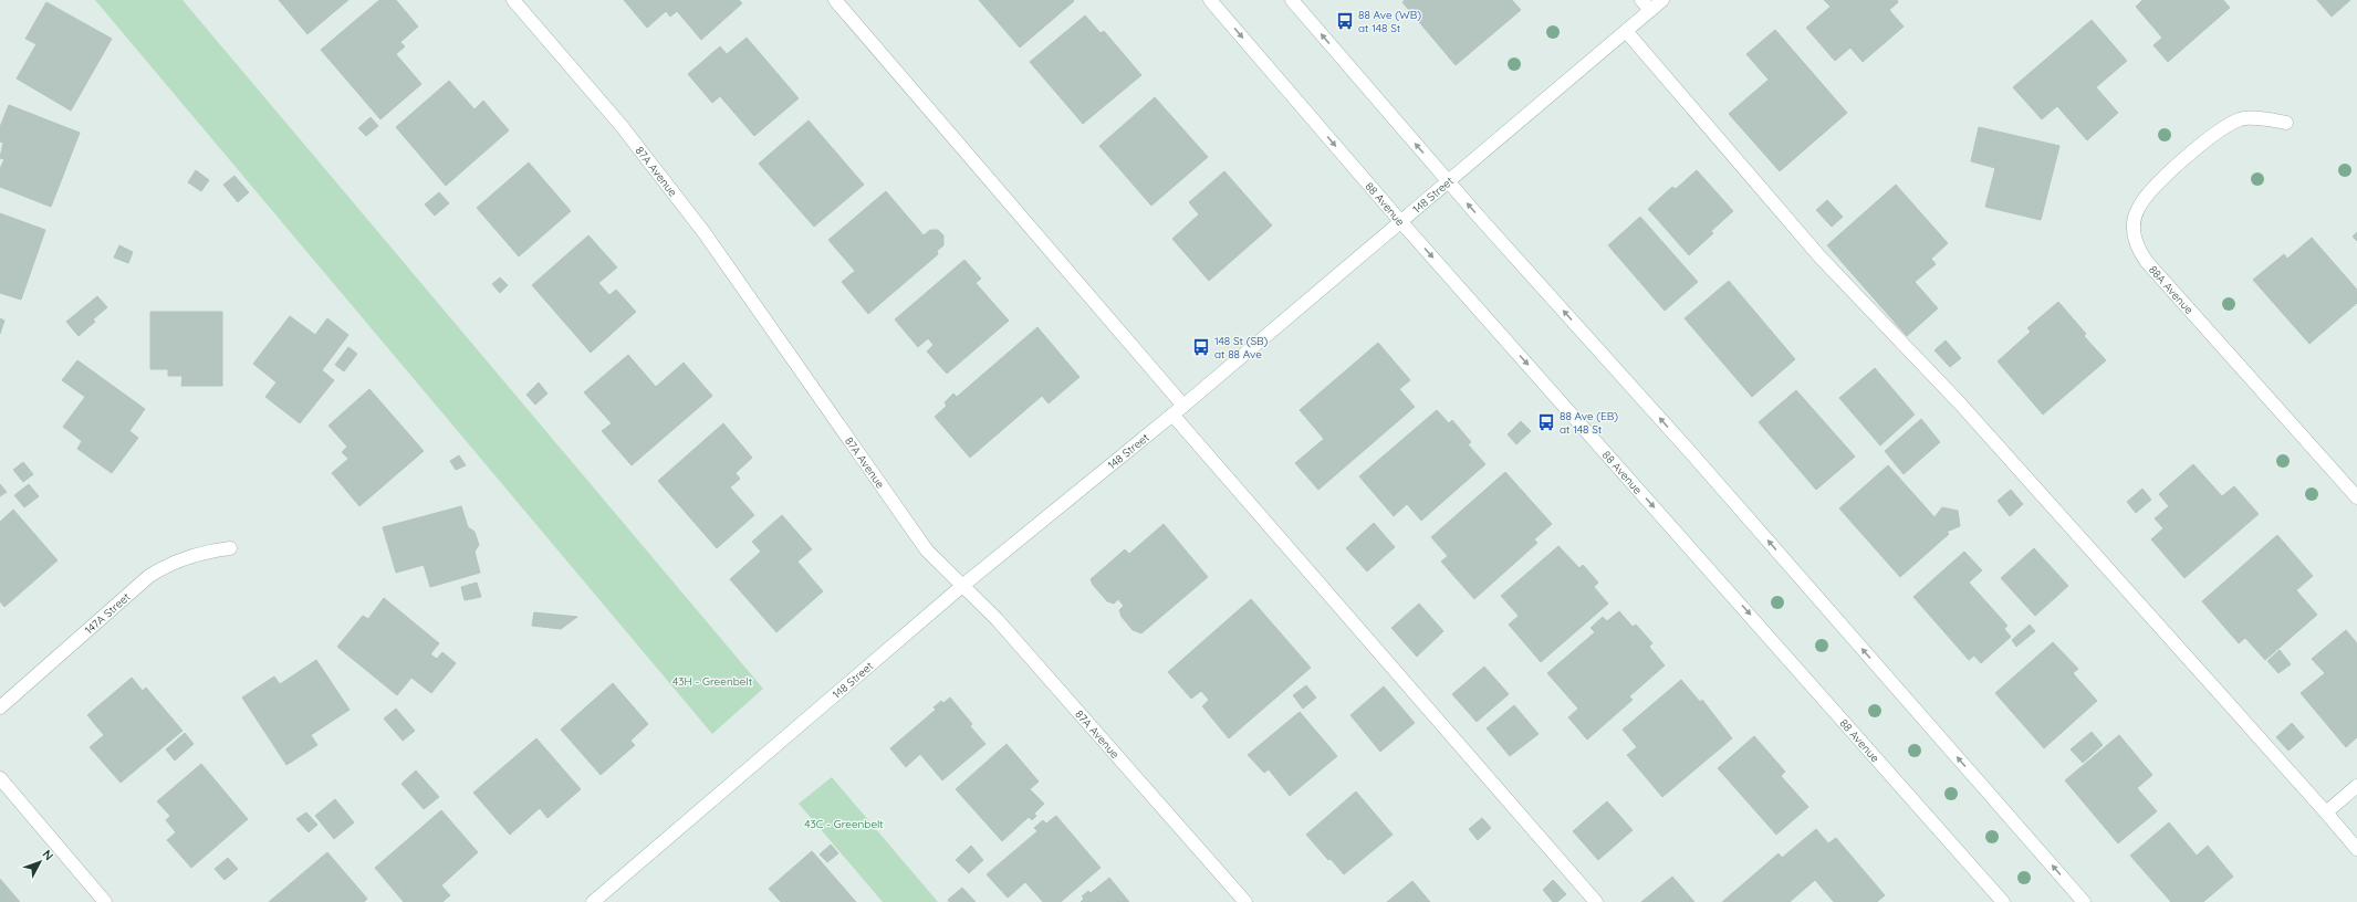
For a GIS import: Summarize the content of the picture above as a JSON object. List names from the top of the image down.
{
  "streets": {
    "street": [
      "87A Avenue",
      "148 Street",
      "88 Avenue",
      "88A Avenue",
      "147A Street"
    ]
  },
  "crossings": [
    ["87A Avenue", "148 Street"],
    ["148 Street", "88 Avenue"]
  ],
  "parks": ["43H - Greenbelt", "43C - Greenbelt"],
  "places": {
    "bus stop": ["88 Ave (WB) at 148 St", "148 St (SB) at 88 Ave", "88 Ave (EB) at 148 St"]
  },
  "north": "top right"
}
